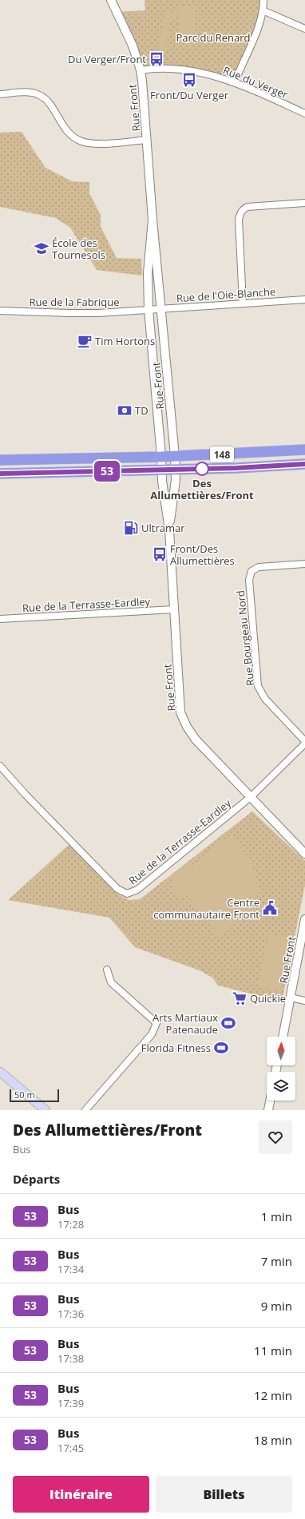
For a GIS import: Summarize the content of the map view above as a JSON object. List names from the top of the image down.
{
  "streets": {
    "highway": ["148"],
    "street": [
      "Rue du Verger",
      "Rue Front",
      "Rue de l'Oie-Blanche",
      "Rue de la Fabrique",
      "Rue de la Terrasse-Eardley",
      "Rue Bourgeau Nord"
    ]
  },
  "crossings": [
    ["Rue du Verger", "Rue Front"],
    ["Rue Front", "Rue de l'Oie-Blanche"],
    ["Rue Front", "Rue de la Fabrique"],
    ["Rue Front", "148"],
    ["Rue Front", "Rue de la Terrasse-Eardley"],
    ["Rue de l'Oie-Blanche", "Rue de la Fabrique"],
    ["Rue de la Terrasse-Eardley", "Rue Bourgeau Nord"]
  ],
  "parks": ["Parc du Renard"],
  "places": {
    "bus stop": ["Du Verger/Front", "Front/Du Verger", "Front/Des Allumettières"],
    "school or university": ["École des Tournesols"],
    "cafe": ["Tim Hortons"],
    "bank": ["TD"],
    "other": ["Des Allumettières/Front"],
    "fuel station": ["Ultramar"],
    "public building": ["Centre communautaire Front"],
    "supermarket": ["Quickie"],
    "sports": ["Arts Martiaux Patenaude", "Florida Fitness"]
  },
  "lines": ["bus line 53"],
  "scale_bar": "50 m",
  "north": "top",
  "page": {
    "on_map": "53",
    "scale": "50 m",
    "heading": [
      ["Des Allumettières/Front", "Bus"],
      "Départs"
    ],
    "list": [
      {
        "mark": "53",
        "name": "Bus",
        "note": "17:28",
        "value": "1 min"
      },
      {
        "mark": "53",
        "name": "Bus",
        "note": "17:34",
        "value": "7 min"
      },
      {
        "mark": "53",
        "name": "Bus",
        "note": "17:36",
        "value": "9 min"
      },
      {
        "mark": "53",
        "name": "Bus",
        "note": "17:38",
        "value": "11 min"
      },
      {
        "mark": "53",
        "name": "Bus",
        "note": "17:39",
        "value": "12 min"
      },
      {
        "mark": "53",
        "name": "Bus",
        "note": "17:45",
        "value": "18 min"
      }
    ],
    "buttons": ["Itinéraire", "Billets"]
  }
}
